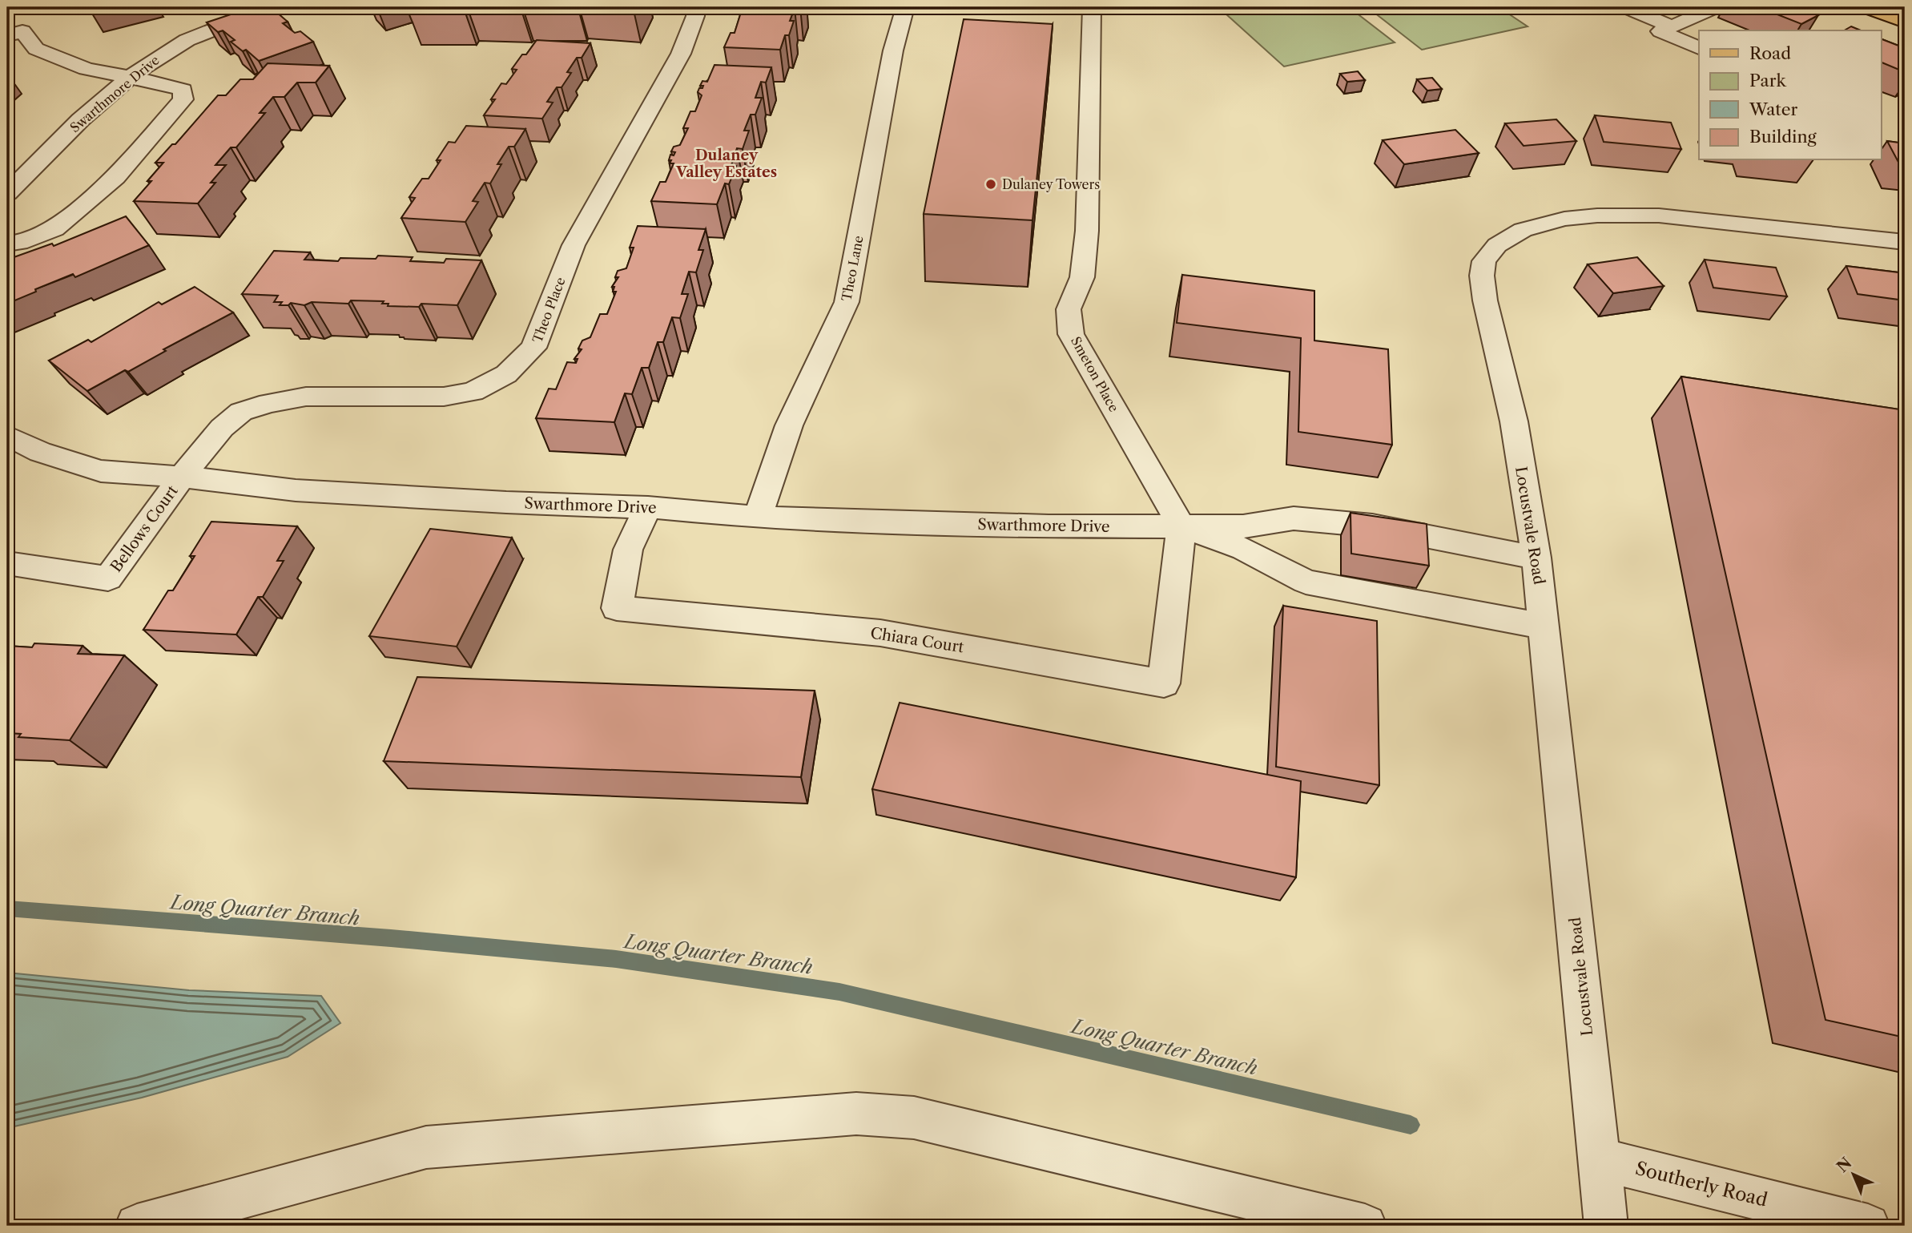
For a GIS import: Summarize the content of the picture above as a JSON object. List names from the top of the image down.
{
  "streets": {
    "street": [
      "Swarthmore Drive",
      "Theo Lane",
      "Theo Place",
      "Smeton Place",
      "Locustvale Road",
      "Bellows Court",
      "Chiara Court",
      "Southerly Road"
    ]
  },
  "crossings": [
    ["Swarthmore Drive", "Theo Lane"],
    ["Swarthmore Drive", "Theo Place"],
    ["Swarthmore Drive", "Smeton Place"],
    ["Swarthmore Drive", "Locustvale Road"],
    ["Swarthmore Drive", "Bellows Court"],
    ["Swarthmore Drive", "Chiara Court"],
    ["Theo Place", "Bellows Court"],
    ["Smeton Place", "Chiara Court"],
    ["Locustvale Road", "Southerly Road"]
  ],
  "districts": ["Dulaney Valley Estates"],
  "water": ["Long Quarter Branch"],
  "places": ["Dulaney Towers"],
  "legend": [
    "Road",
    "Park",
    "Water",
    "Building"
  ],
  "north": "top left"
}
